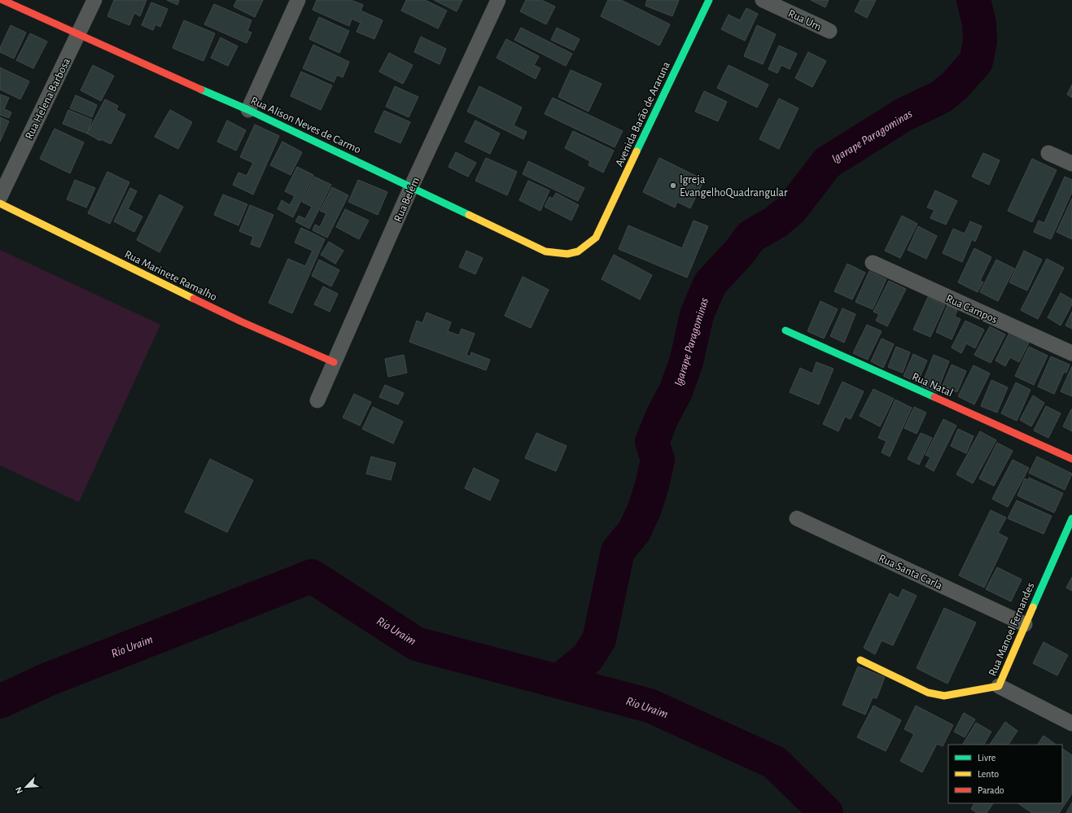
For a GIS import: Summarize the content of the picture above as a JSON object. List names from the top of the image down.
{
  "streets": {
    "street": [
      "Rua Um",
      "Rua Helena Barbosa",
      "Avenida Barão de Araruna",
      "Rua Alison Neves de Carmo",
      "Rua Belém",
      "Rua Marinete Ramalho",
      "Rua Campos",
      "Rua Natal",
      "Rua Santa Carla",
      "Rua Manoel Fernandes"
    ]
  },
  "crossings": [
    ["Rua Helena Barbosa", "Rua Alison Neves de Carmo"],
    ["Avenida Barão de Araruna", "Rua Alison Neves de Carmo"],
    ["Rua Alison Neves de Carmo", "Rua Belém"],
    ["Rua Belém", "Rua Marinete Ramalho"],
    ["Rua Santa Carla", "Rua Manoel Fernandes"]
  ],
  "water": ["Igarape Paragominas", "Rio Uraim"],
  "places": ["Igreja EvangelhoQuadrangular"],
  "legend": ["Livre", "Lento", "Parado"],
  "north": "bottom left"
}
